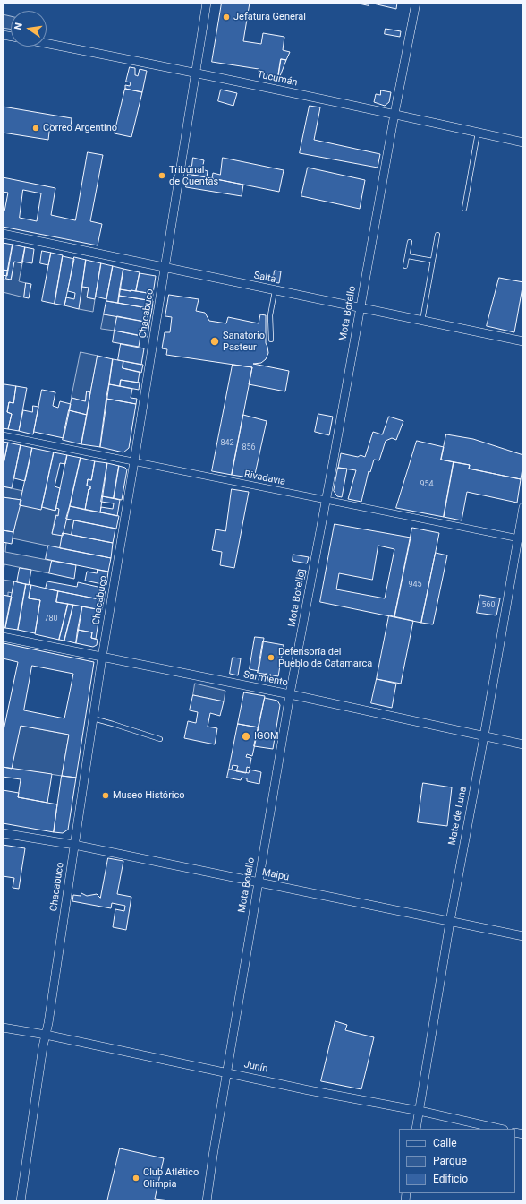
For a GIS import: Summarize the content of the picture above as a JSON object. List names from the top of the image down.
{
  "streets": {
    "street": [
      "Tucumán",
      "Salta",
      "Chacabuco",
      "Mota Botello",
      "Rivadavia",
      "Sarmiento",
      "Mate de Luna",
      "Maipú",
      "Junín"
    ]
  },
  "crossings": [
    ["Tucumán", "Chacabuco"],
    ["Tucumán", "Mota Botello"],
    ["Salta", "Chacabuco"],
    ["Salta", "Mota Botello"],
    ["Chacabuco", "Rivadavia"],
    ["Chacabuco", "Sarmiento"],
    ["Chacabuco", "Maipú"],
    ["Chacabuco", "Junín"],
    ["Mota Botello", "Rivadavia"],
    ["Mota Botello", "Sarmiento"],
    ["Mota Botello", "Maipú"],
    ["Mota Botello", "Junín"],
    ["Rivadavia", "Mate de Luna"],
    ["Sarmiento", "Mate de Luna"],
    ["Mate de Luna", "Maipú"],
    ["Mate de Luna", "Junín"]
  ],
  "places": [
    "Jefatura General",
    "Correo Argentino",
    "Tribunal de Cuentas",
    "Sanatorio Pasteur",
    "Defensoría del Pueblo de Catamarca",
    "IGOM",
    "Museo Histórico",
    "Club Atlético Olimpia"
  ],
  "house_numbers": [
    "842",
    "856",
    "954",
    "945",
    "560",
    "780"
  ],
  "legend": ["Calle", "Parque", "Edificio"],
  "north": "left"
}
